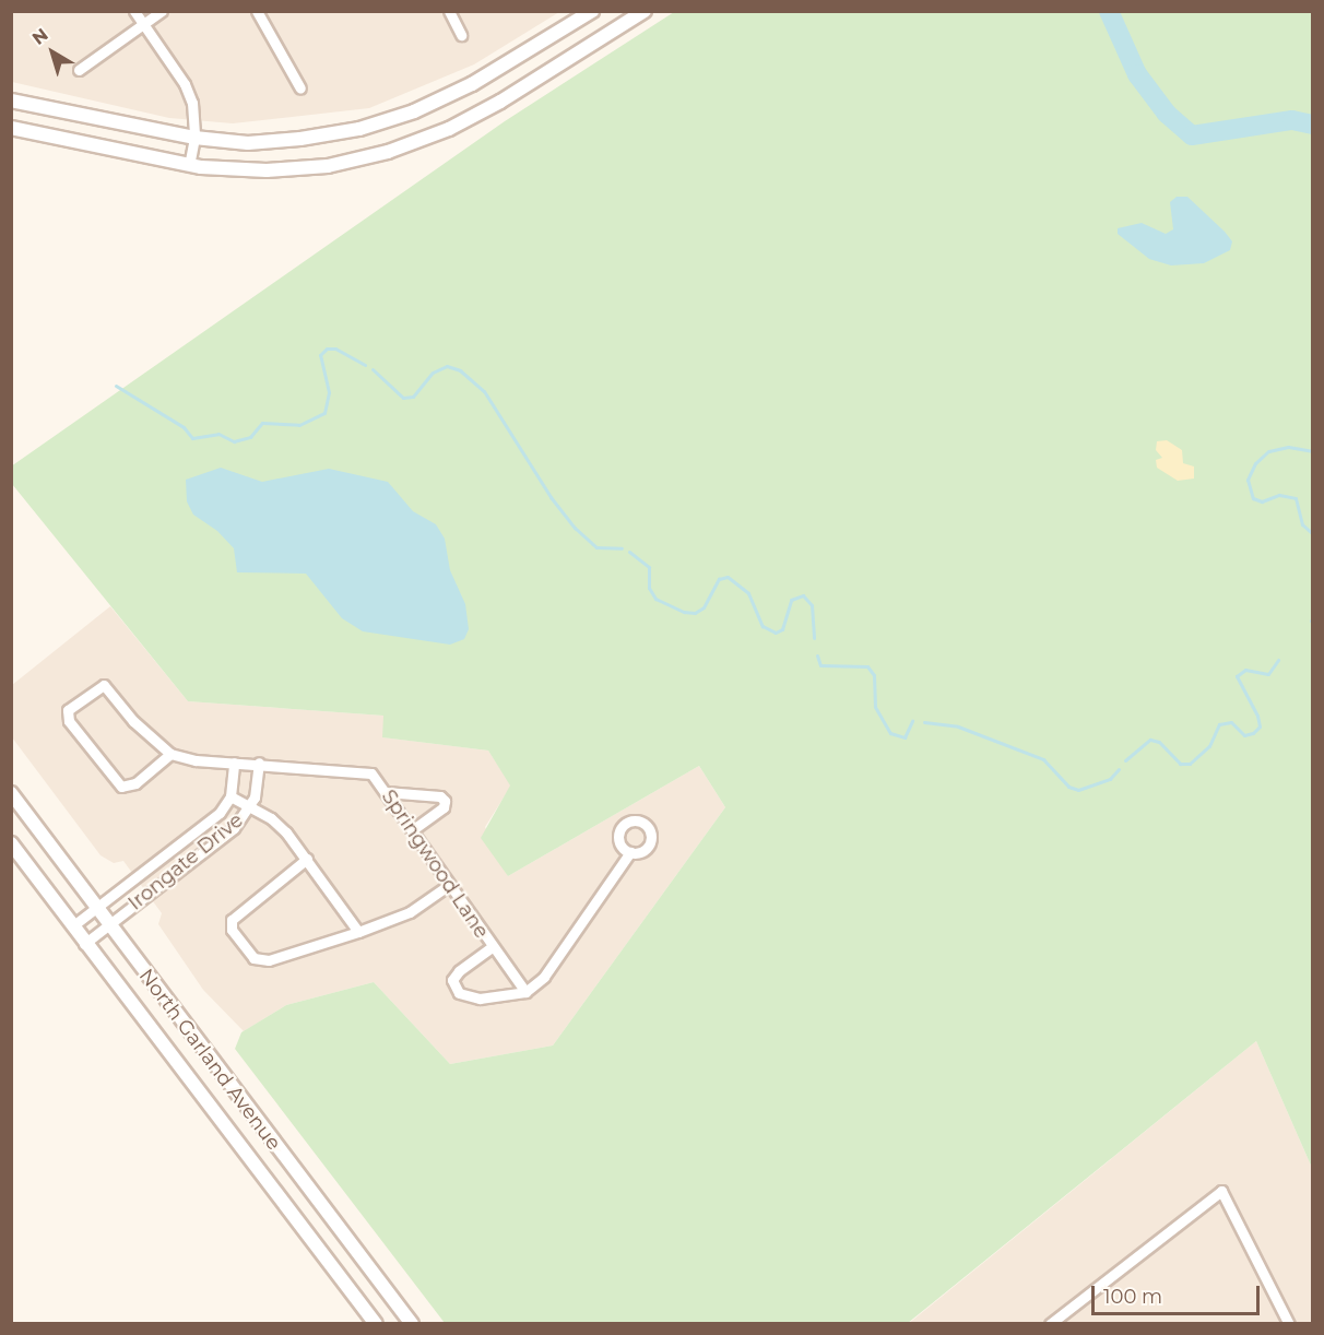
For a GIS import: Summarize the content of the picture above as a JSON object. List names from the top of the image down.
{
  "streets": {
    "main road": ["North Garland Avenue"],
    "street": ["Irongate Drive", "Springwood Lane"]
  },
  "crossings": [
    ["Irongate Drive", "Springwood Lane"],
    ["Irongate Drive", "North Garland Avenue"]
  ],
  "scale_bar": "100 m",
  "north": "top left"
}
